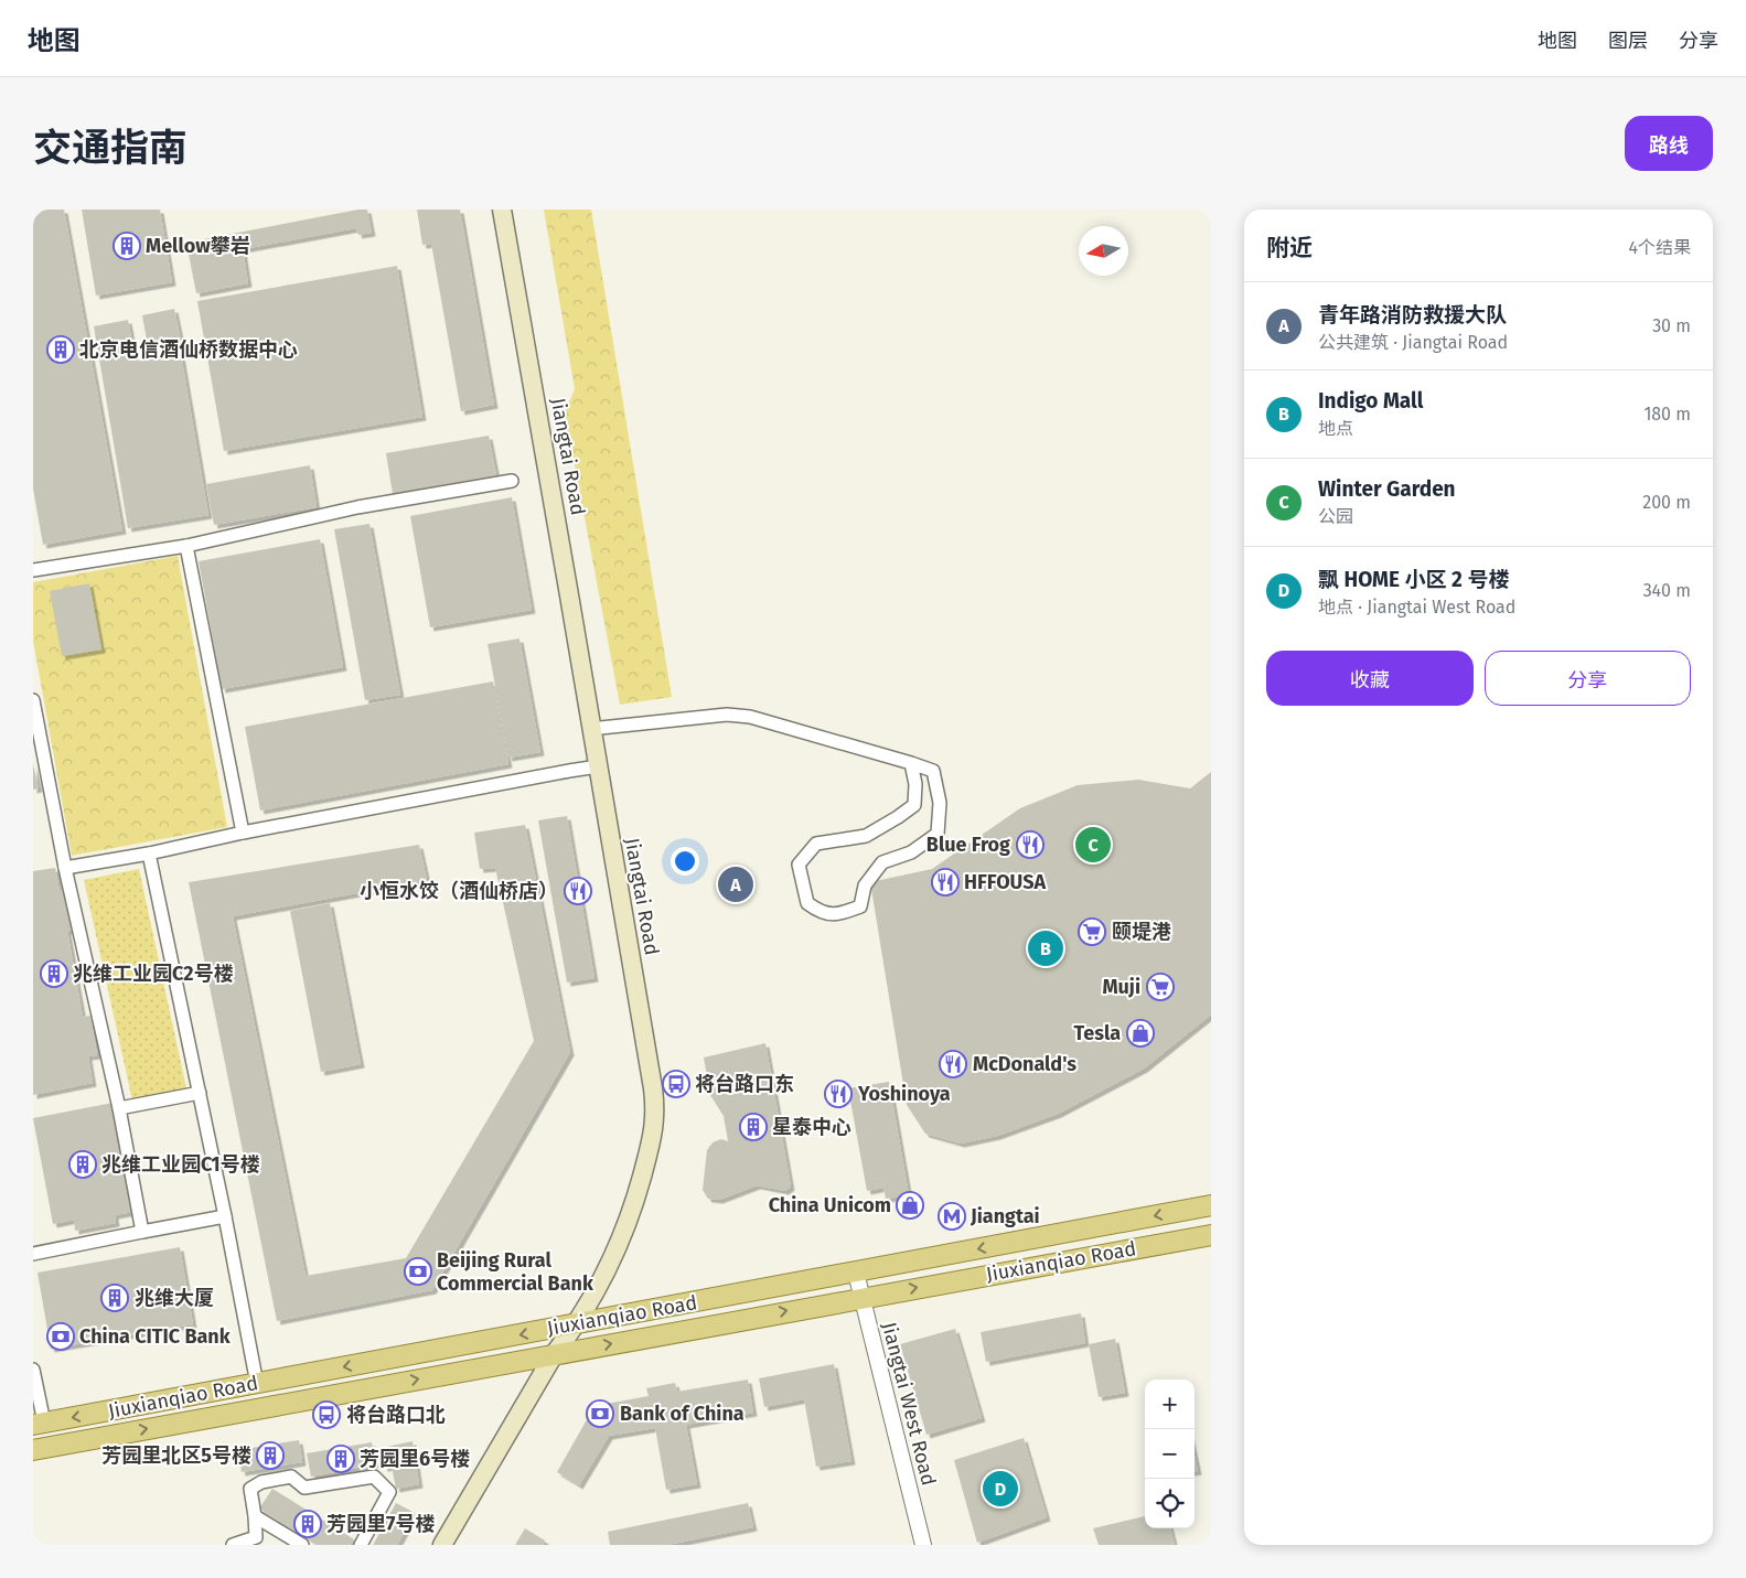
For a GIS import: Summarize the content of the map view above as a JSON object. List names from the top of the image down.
{
  "streets": {
    "main road": ["Jiangtai Road", "Jiuxianqiao Road"],
    "street": ["Jiangtai West Road"]
  },
  "crossings": [
    ["Jiangtai Road", "Jiuxianqiao Road"],
    ["Jiuxianqiao Road", "Jiangtai West Road"]
  ],
  "places": {
    "building": [
      "Mellow攀岩",
      "北京电信酒仙桥数据中心",
      "兆维工业园C2号楼",
      "星泰中心",
      "兆维工业园C1号楼",
      "兆维大厦",
      "芳园里北区5号楼",
      "芳园里6号楼",
      "芳园里7号楼"
    ],
    "restaurant": [
      "Blue Frog",
      "HFFOUSA",
      "小恒水饺（酒仙桥店）",
      "McDonald's",
      "Yoshinoya"
    ],
    "supermarket": ["颐堤港", "Muji"],
    "shop": ["Tesla", "China Unicom"],
    "bus stop": ["将台路口东", "将台路口北"],
    "metro station": ["Jiangtai"],
    "bank": ["Beijing Rural Commercial Bank", "China CITIC Bank", "Bank of China"]
  },
  "north": "left",
  "page": {
    "header": "地图",
    "nav": ["地图", "图层", "分享"],
    "title": "交通指南",
    "buttons": [
      "路线",
      ["收藏", "分享"]
    ],
    "heading": ["附近", "4个结果"],
    "list": [
      {
        "mark": "A",
        "name": "青年路消防救援大队",
        "note": "公共建筑 · Jiangtai Road",
        "value": "30 m"
      },
      {
        "mark": "B",
        "name": "Indigo Mall",
        "note": "地点",
        "value": "180 m"
      },
      {
        "mark": "C",
        "name": "Winter Garden",
        "note": "公园",
        "value": "200 m"
      },
      {
        "mark": "D",
        "name": "飘 HOME 小区 2 号楼",
        "note": "地点 · Jiangtai West Road",
        "value": "340 m"
      }
    ],
    "pins": [
      "C",
      "A",
      "B",
      "D"
    ],
    "map_buttons": ["+", "−"]
  }
}
